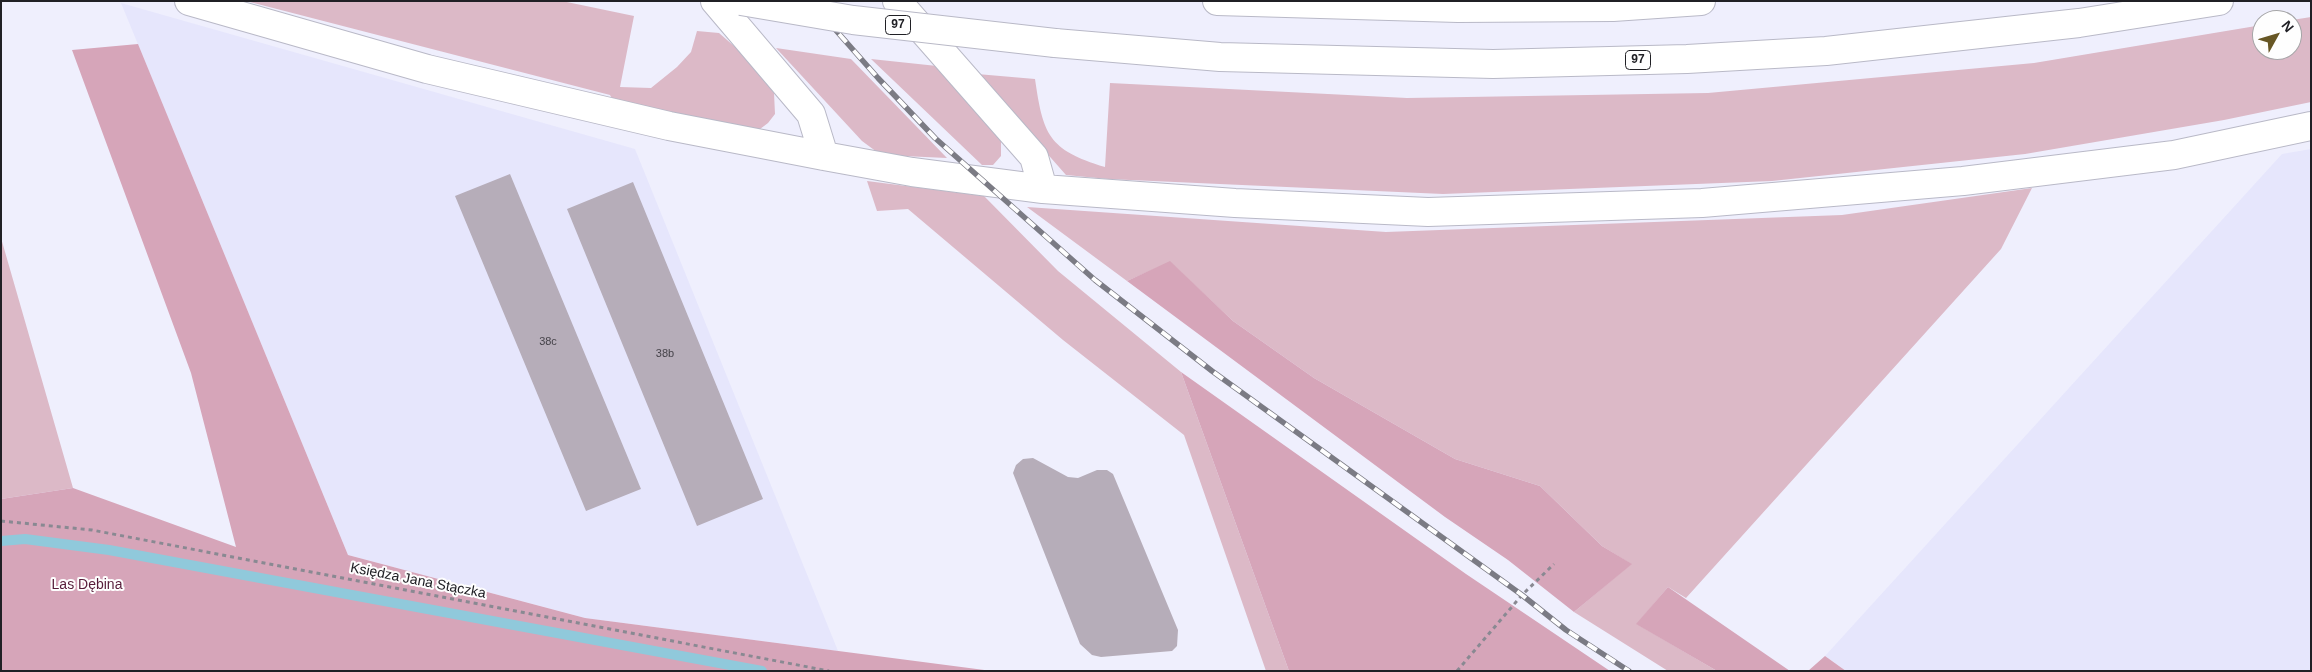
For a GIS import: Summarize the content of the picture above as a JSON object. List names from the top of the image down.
{
  "streets": {
    "street": ["97"],
    "path": ["Księdza Jana Stączka"]
  },
  "parks": ["Las Dębina"],
  "house_numbers": ["38c", "38b"],
  "north": "top right"
}
